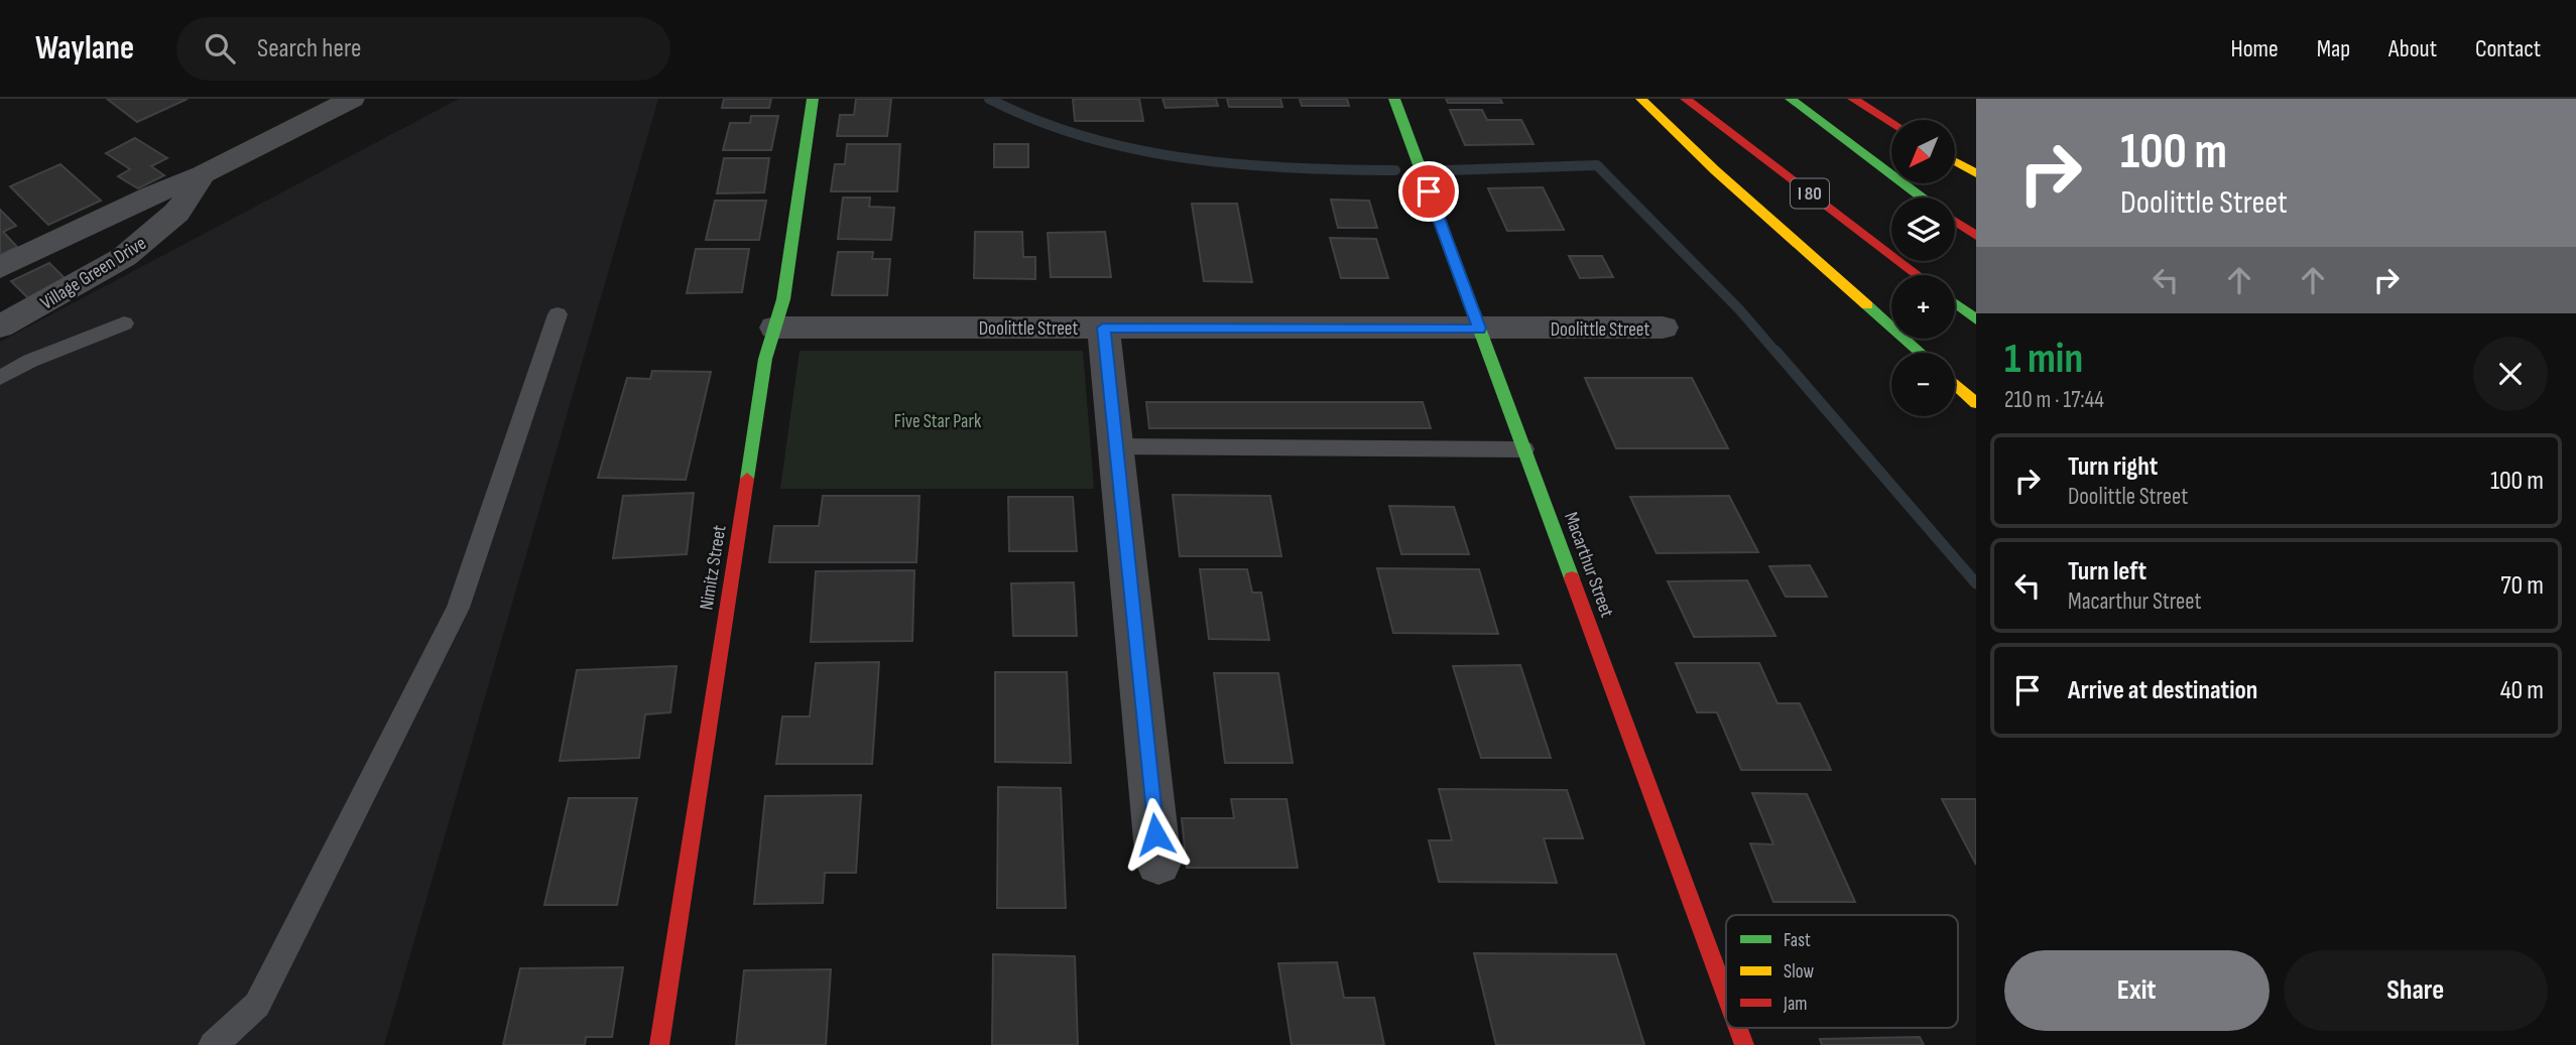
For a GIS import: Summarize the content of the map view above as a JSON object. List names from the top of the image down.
{
  "streets": {
    "main road": ["I 80", "Macarthur Street", "Nimitz Street"],
    "street": ["Village Green Drive", "Doolittle Street"]
  },
  "crossings": [
    ["Doolittle Street", "Macarthur Street"],
    ["Doolittle Street", "Nimitz Street"]
  ],
  "parks": ["Five Star Park"],
  "legend": ["Fast", "Slow", "Jam"],
  "north": "bottom left",
  "page": {
    "header": "Waylane",
    "search": "Search here",
    "nav": [
      "Home",
      "Map",
      "About",
      "Contact"
    ],
    "turn": ["100 m", "Doolittle Street"],
    "map_buttons": ["+", "−"],
    "heading": ["1 min", "210 m · 17:44"],
    "list": [
      {
        "name": "Turn right",
        "note": "Doolittle Street",
        "value": "100 m"
      },
      {
        "name": "Turn left",
        "note": "Macarthur Street",
        "value": "70 m"
      },
      {
        "name": "Arrive at destination",
        "value": "40 m"
      }
    ],
    "buttons": ["Exit", "Share"]
  }
}
